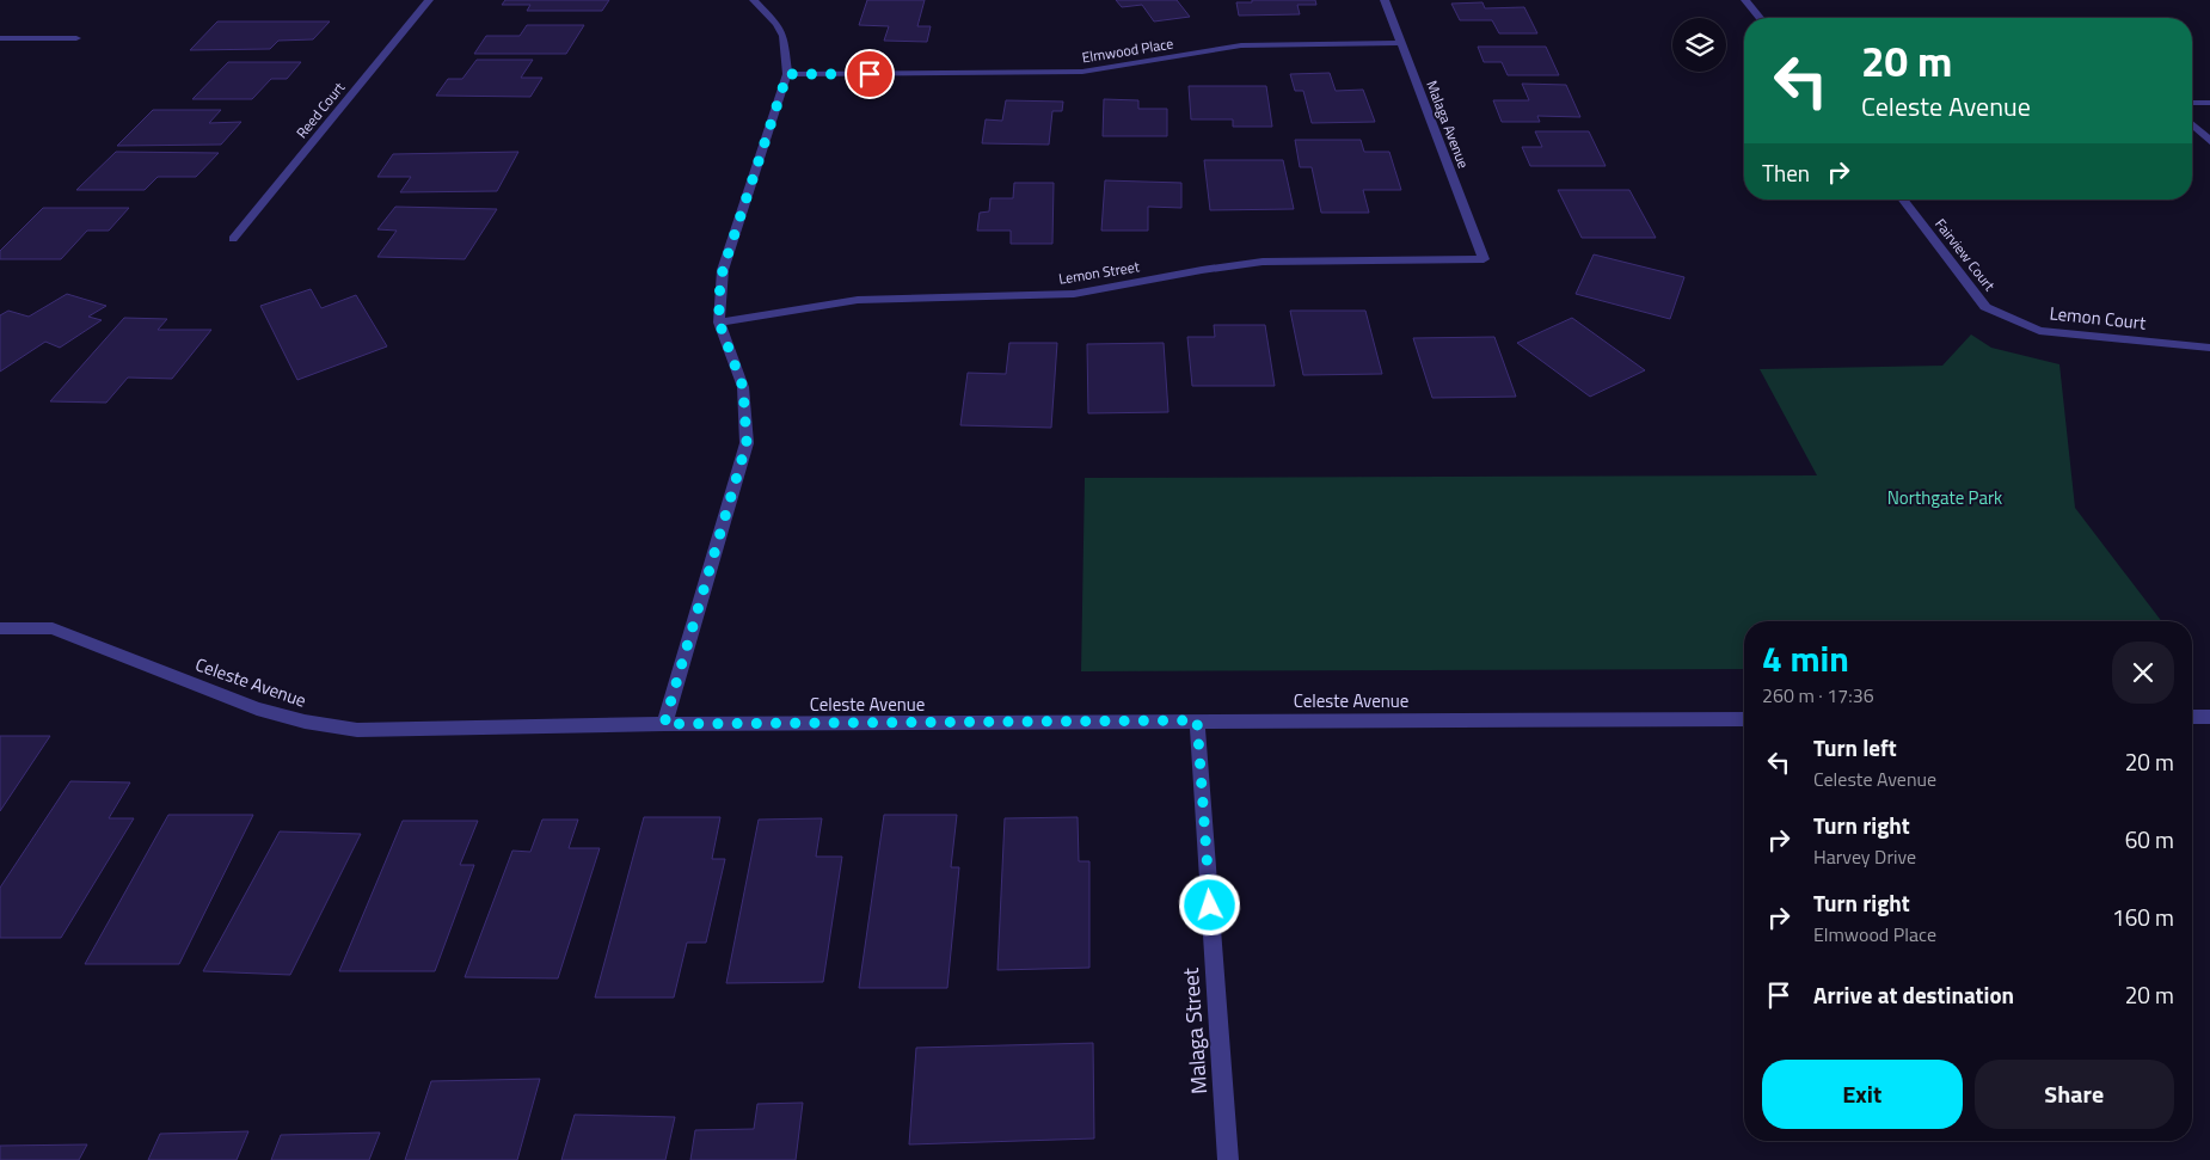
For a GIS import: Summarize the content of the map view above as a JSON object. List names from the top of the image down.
{
  "streets": {
    "street": [
      "Elmwood Place",
      "Reed Court",
      "Malaga Avenue",
      "Fairview Court",
      "Lemon Street",
      "Lemon Court",
      "Celeste Avenue",
      "Malaga Street"
    ]
  },
  "crossings": [
    ["Elmwood Place", "Malaga Avenue"],
    ["Malaga Avenue", "Lemon Street"],
    ["Fairview Court", "Lemon Court"],
    ["Celeste Avenue", "Malaga Street"]
  ],
  "parks": ["Northgate Park"],
  "page": {
    "turn": ["20 m", "Celeste Avenue"],
    "then": "Then",
    "heading": ["4 min", "260 m · 17:36"],
    "list": [
      {
        "name": "Turn left",
        "note": "Celeste Avenue",
        "value": "20 m"
      },
      {
        "name": "Turn right",
        "note": "Harvey Drive",
        "value": "60 m"
      },
      {
        "name": "Turn right",
        "note": "Elmwood Place",
        "value": "160 m"
      },
      {
        "name": "Arrive at destination",
        "value": "20 m"
      }
    ],
    "buttons": ["Exit", "Share"]
  }
}
